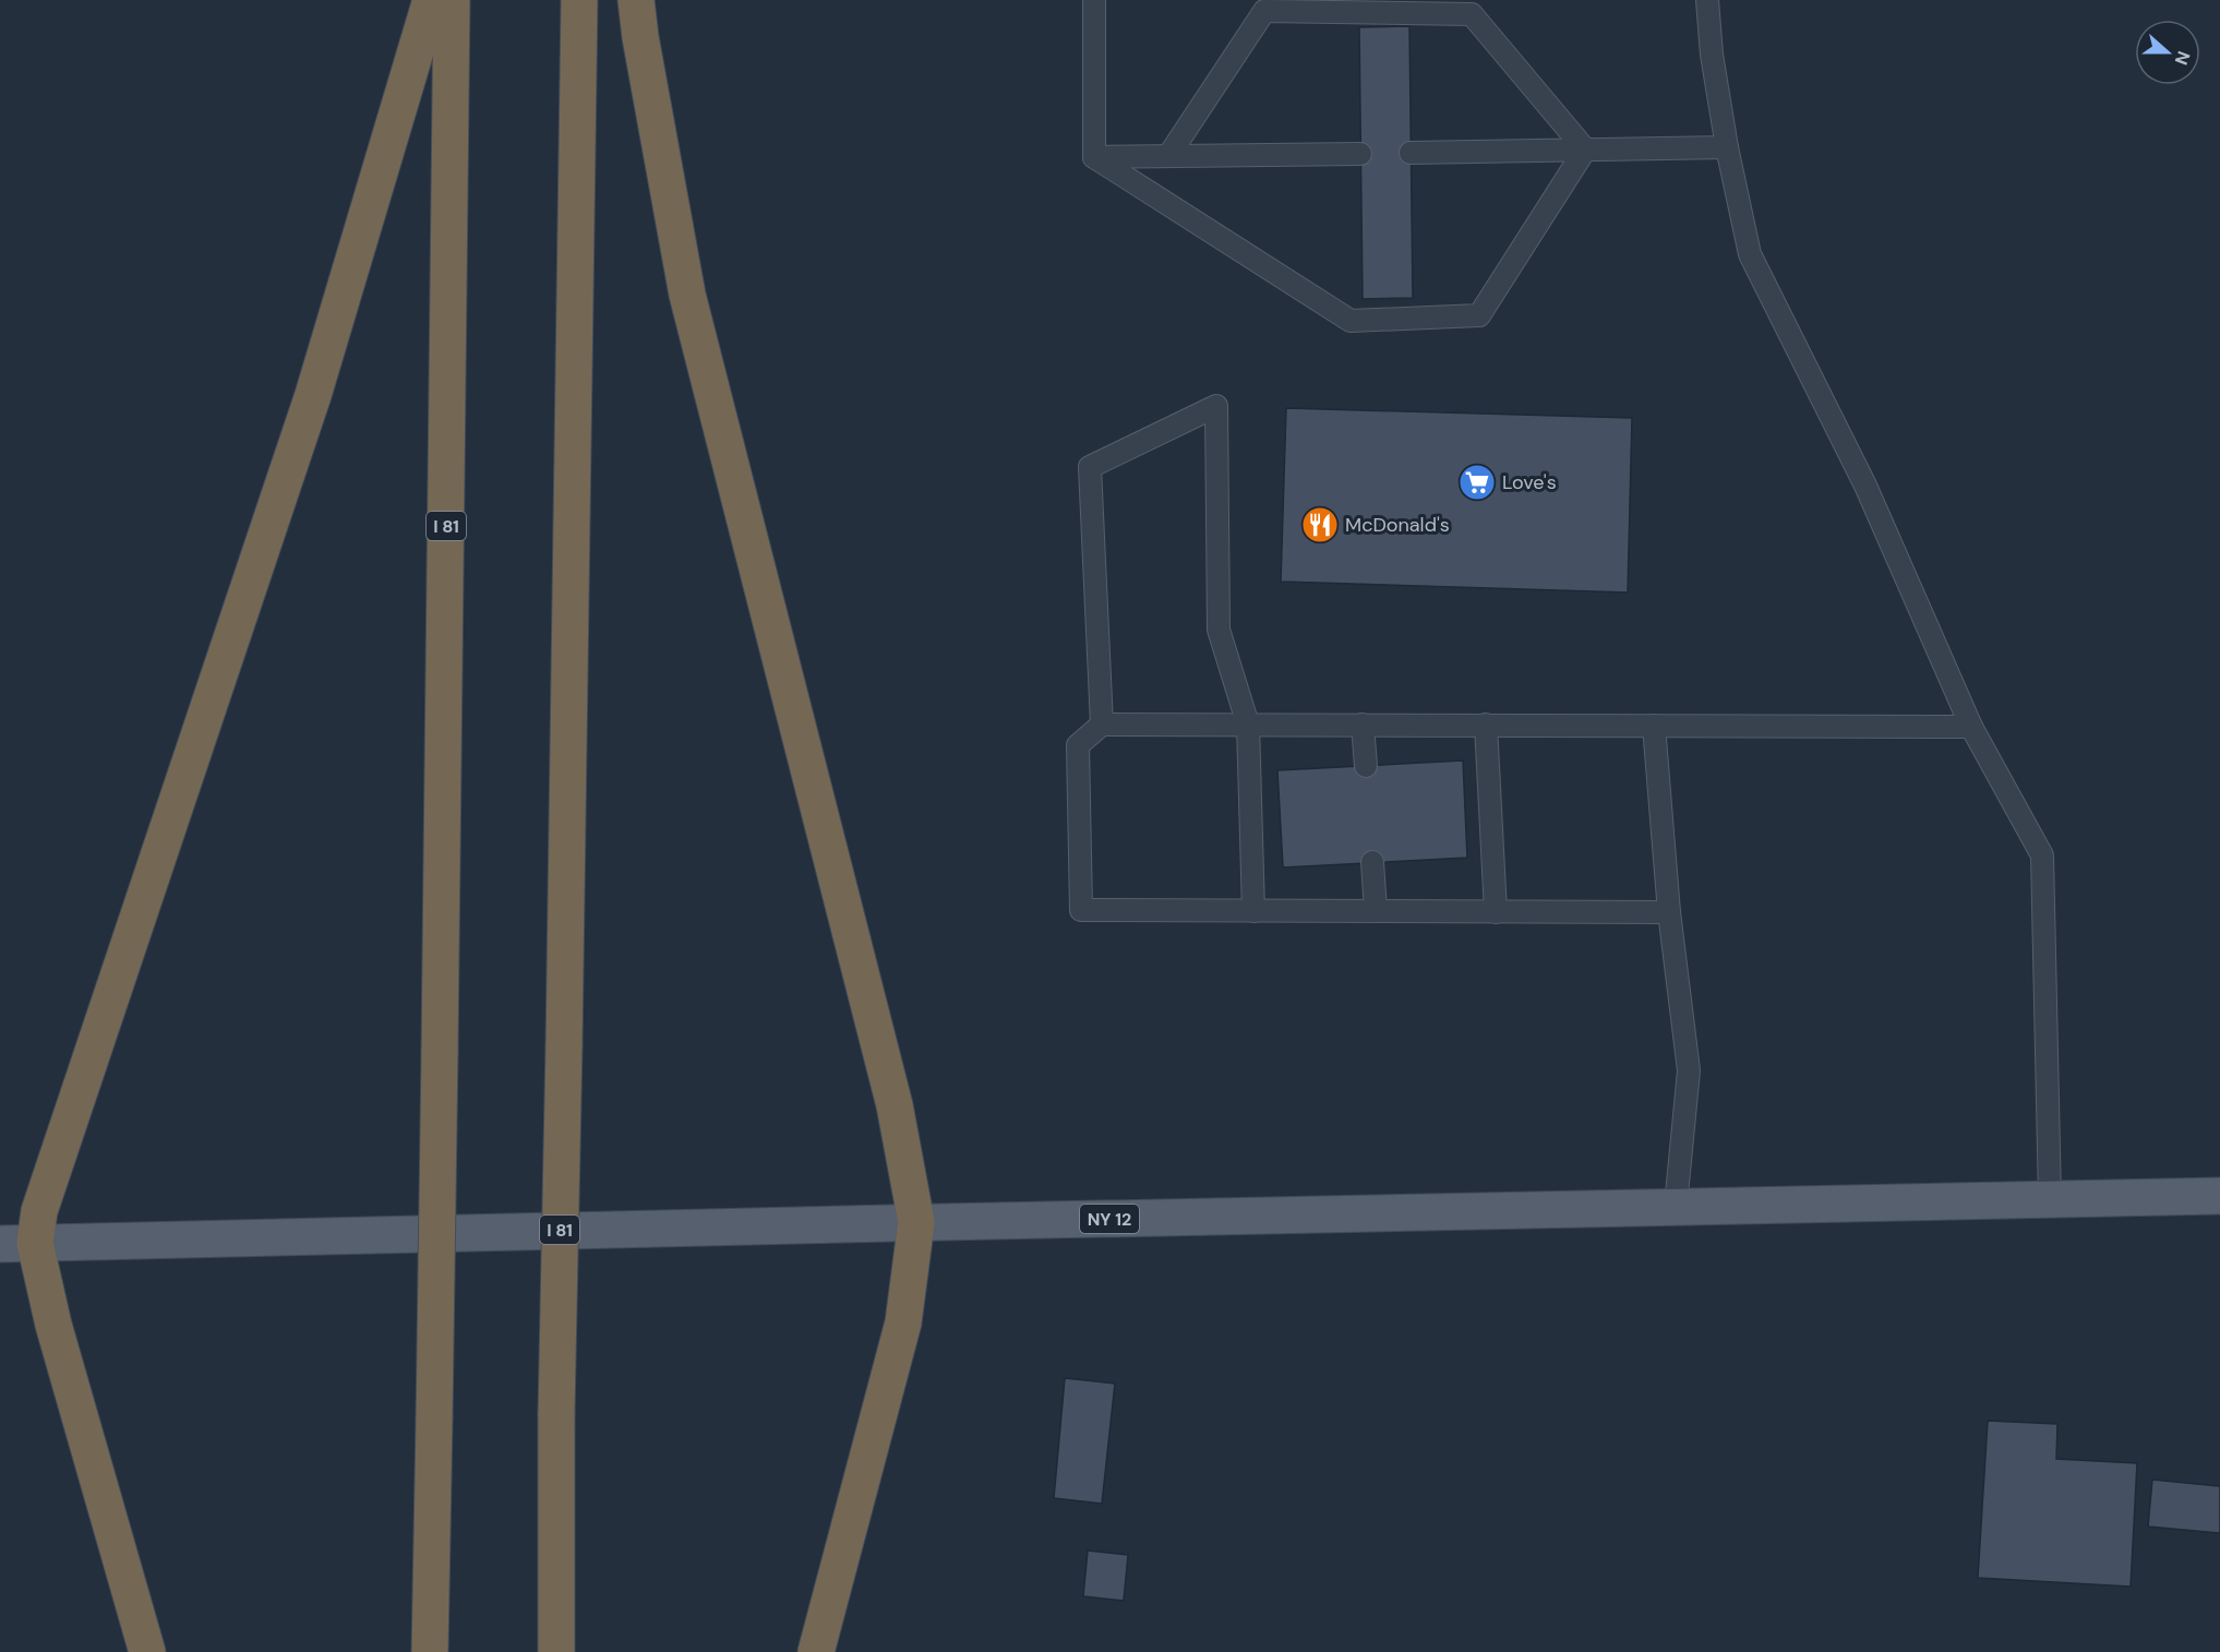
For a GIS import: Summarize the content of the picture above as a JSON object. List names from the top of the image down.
{
  "streets": {
    "highway": ["I 81"],
    "main road": ["NY 12"]
  },
  "places": {
    "supermarket": ["Love's"],
    "restaurant": ["McDonald's"]
  },
  "north": "right"
}
